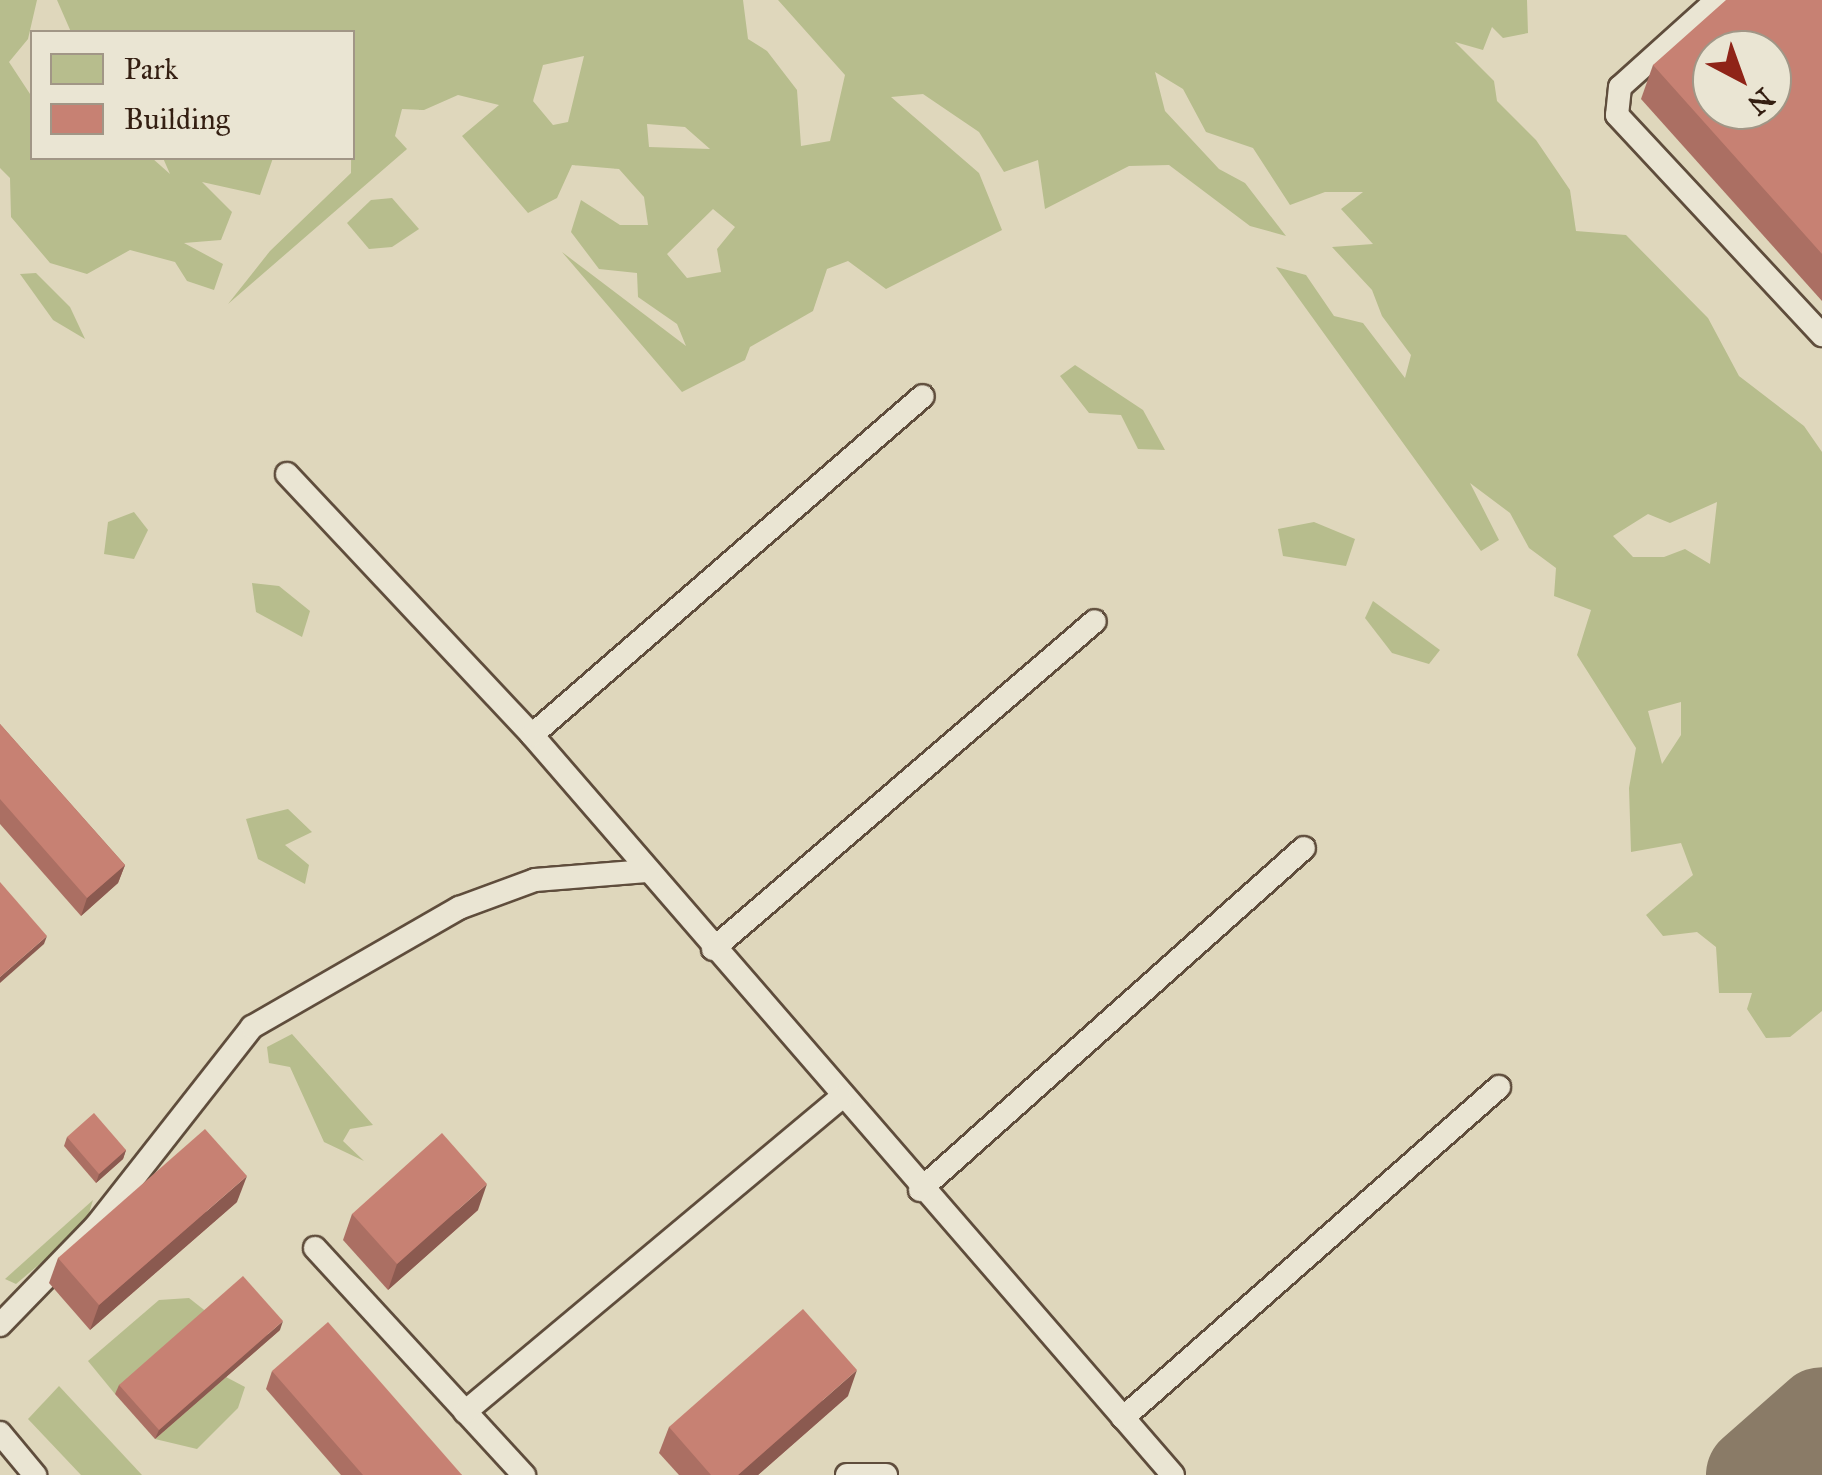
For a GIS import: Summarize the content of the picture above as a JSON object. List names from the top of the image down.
{
  "legend": ["Park", "Building"],
  "north": "bottom right"
}
